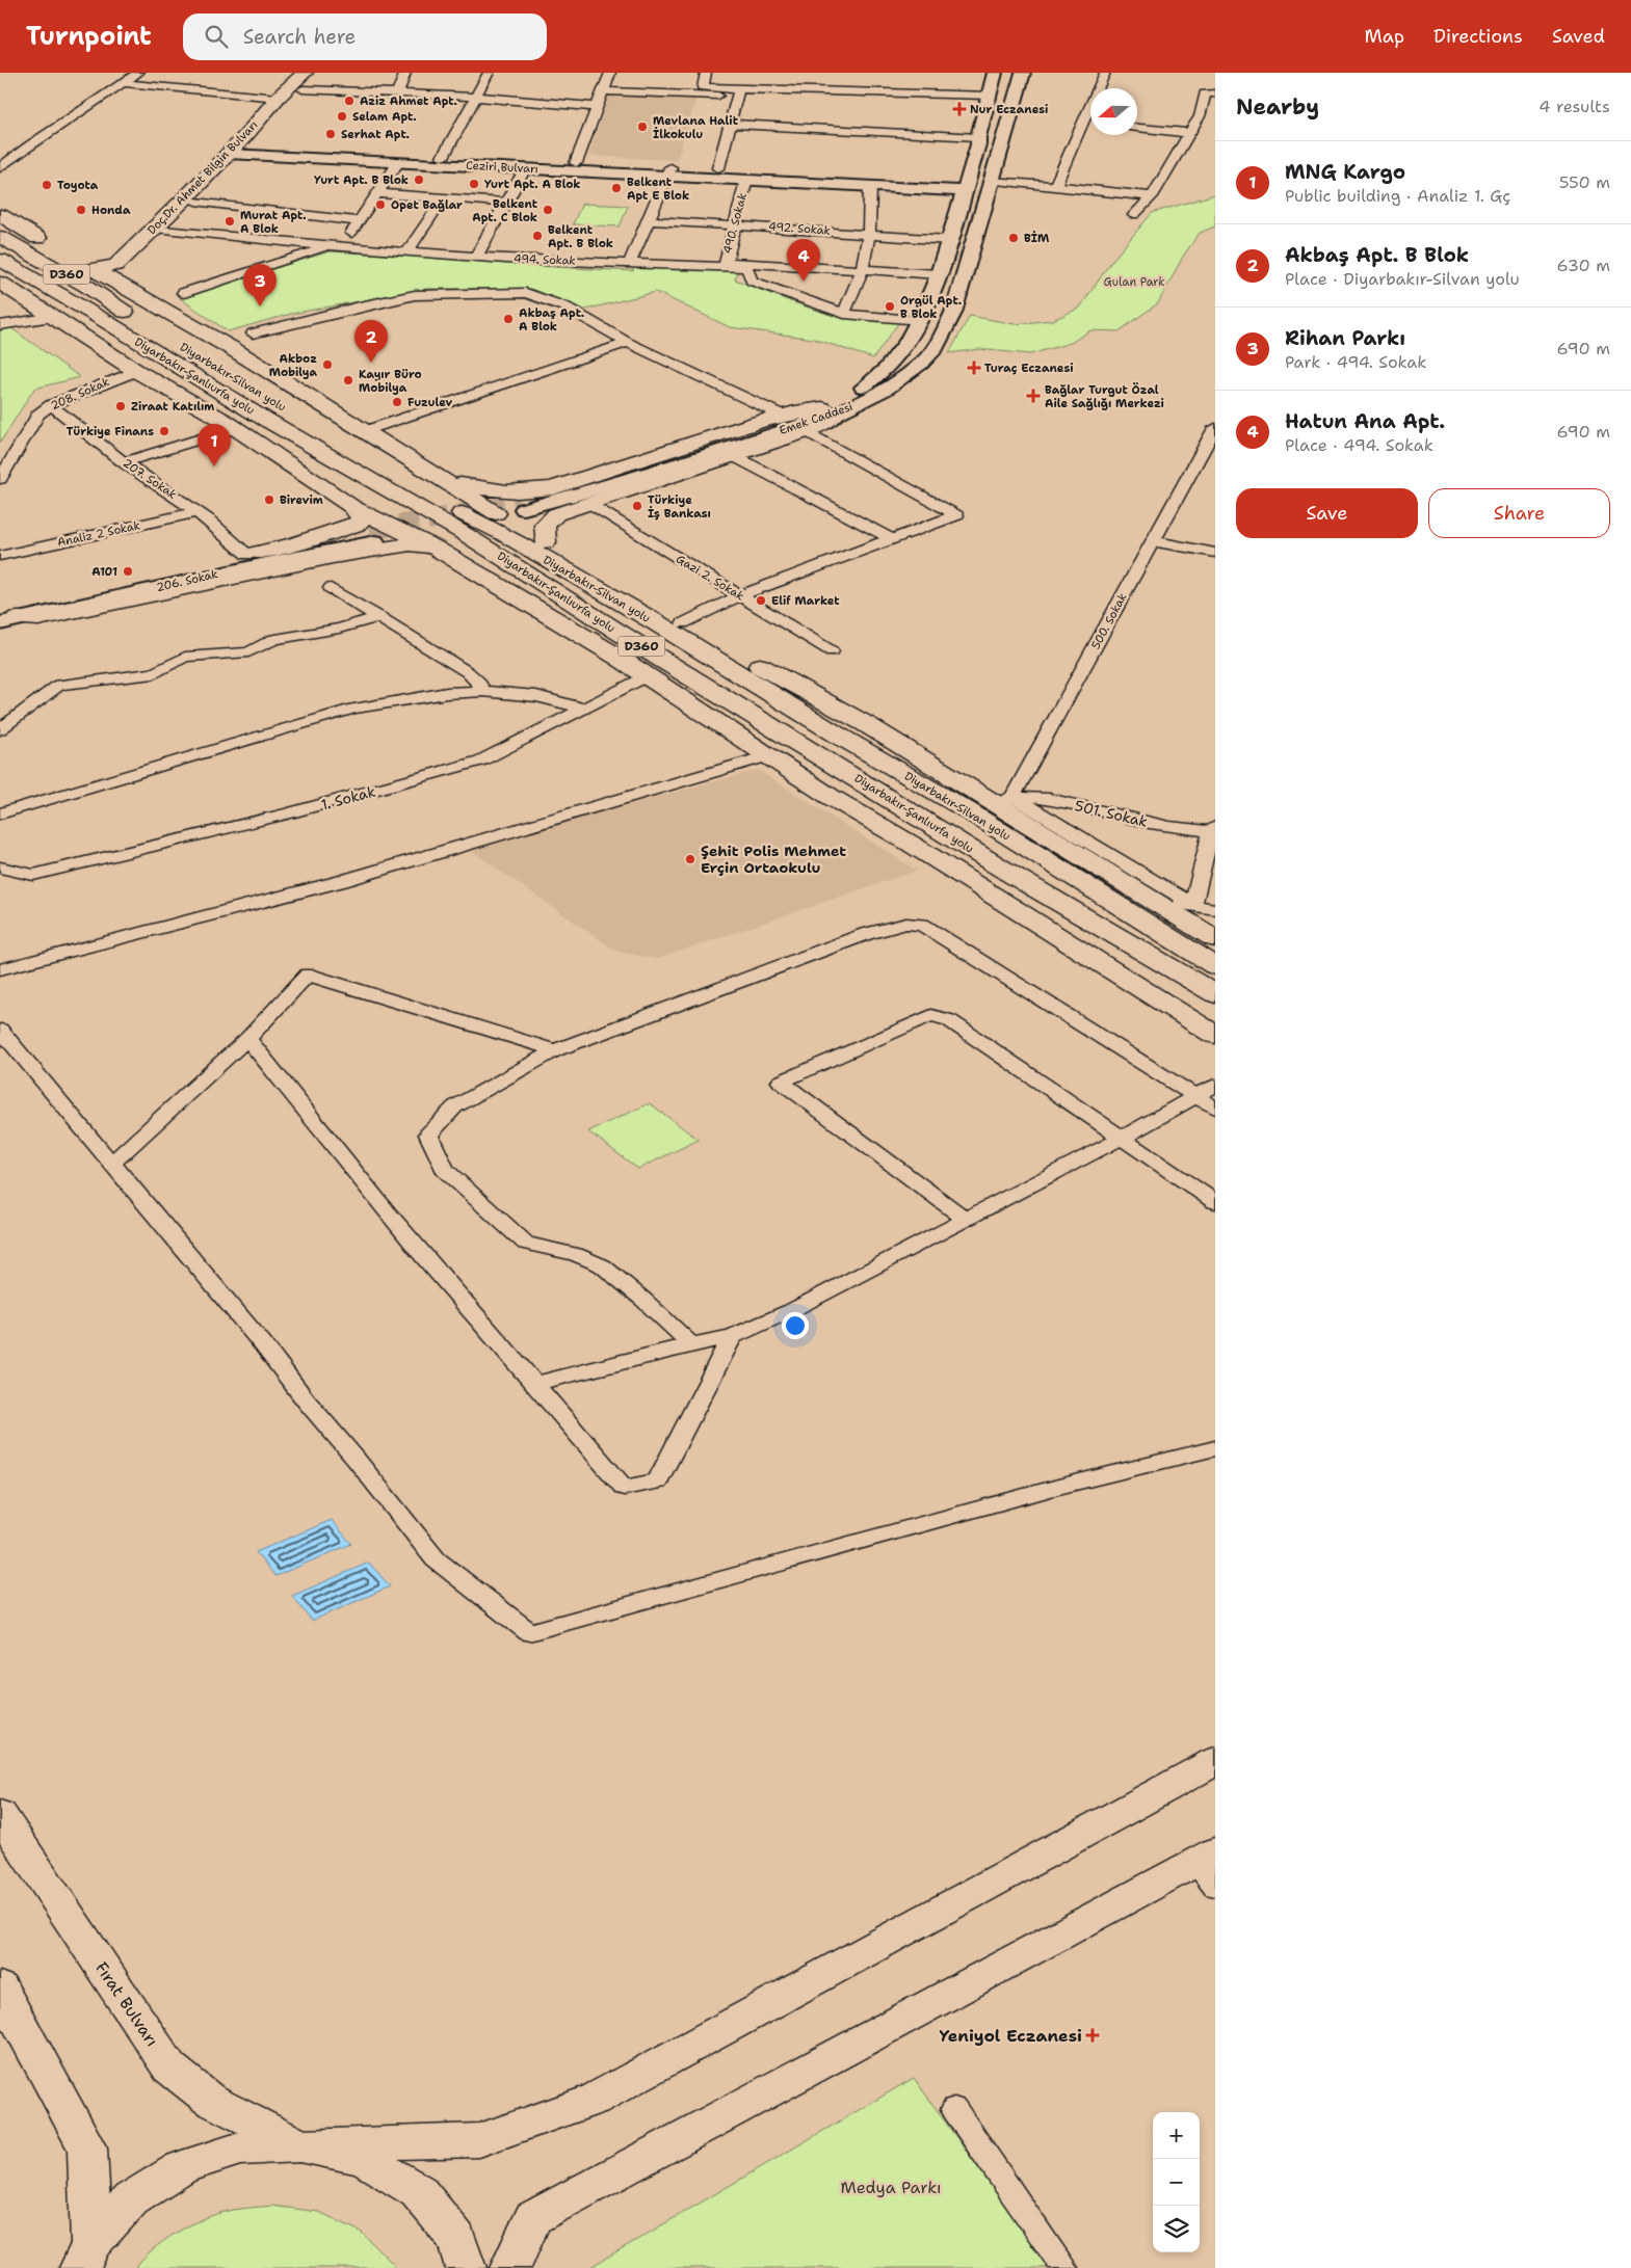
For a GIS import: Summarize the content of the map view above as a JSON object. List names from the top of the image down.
{
  "streets": {
    "main road": [
      "Doç.Dr. Ahmet Bilgin Bulvarı",
      "D360",
      "Diyarbakır-Şanlıurfa yolu",
      "Diyarbakır-Silvan yolu",
      "Fırat Bulvarı"
    ],
    "street": [
      "Ceziri Bulvarı",
      "490. Sokak",
      "492. Sokak",
      "494. Sokak",
      "208. Sokak",
      "Emek Caddesi",
      "207. Sokak",
      "Analiz 2 Sokak",
      "Gazi 2. Sokak",
      "206. Sokak",
      "500. Sokak",
      "1. Sokak",
      "501. Sokak"
    ]
  },
  "crossings": [
    ["Ceziri Bulvarı", "Doç.Dr. Ahmet Bilgin Bulvarı"],
    ["Ceziri Bulvarı", "490. Sokak"],
    ["Ceziri Bulvarı", "Emek Caddesi"],
    ["Doç.Dr. Ahmet Bilgin Bulvarı", "494. Sokak"],
    ["490. Sokak", "492. Sokak"],
    ["490. Sokak", "494. Sokak"],
    ["492. Sokak", "Emek Caddesi"],
    ["494. Sokak", "Emek Caddesi"],
    ["208. Sokak", "207. Sokak"],
    ["207. Sokak", "Analiz 2 Sokak"],
    ["500. Sokak", "501. Sokak"]
  ],
  "parks": ["Gulan Park", "Medya Parkı"],
  "places": {
    "other": [
      "Aziz Ahmet Apt.",
      "Selam Apt.",
      "Mevlana Halit İlkokulu",
      "Serhat Apt.",
      "Yurt Apt. B Blok",
      "Yurt Apt. A Blok",
      "Toyota",
      "Belkent Apt E Blok",
      "Opet Bağlar",
      "Honda",
      "Belkent Apt. C Blok",
      "Murat Apt. A Blok",
      "Belkent Apt. B Blok",
      "BİM",
      "Orgül Apt. B Blok",
      "Akbaş Apt. A Blok",
      "Akboz Mobilya",
      "Kayır Büro Mobilya",
      "Fuzulev",
      "Ziraat Katılım",
      "Türkiye Finans",
      "Birevim",
      "Türkiye İş Bankası",
      "A101",
      "Elif Market",
      "Şehit Polis Mehmet Erçin Ortaokulu"
    ],
    "health": [
      "Nur Eczanesi",
      "Turaç Eczanesi",
      "Bağlar Turgut Özal Aile Sağlığı Merkezi",
      "Yeniyol Eczanesi"
    ]
  },
  "north": "left",
  "page": {
    "header": "Turnpoint",
    "search": "Search here",
    "nav": ["Map", "Directions", "Saved"],
    "heading": ["Nearby", "4 results"],
    "list": [
      {
        "mark": "1",
        "name": "MNG Kargo",
        "note": "Public building · Analiz 1. Gç",
        "value": "550 m"
      },
      {
        "mark": "2",
        "name": "Akbaş Apt. B Blok",
        "note": "Place · Diyarbakır-Silvan yolu",
        "value": "630 m"
      },
      {
        "mark": "3",
        "name": "Rihan Parkı",
        "note": "Park · 494. Sokak",
        "value": "690 m"
      },
      {
        "mark": "4",
        "name": "Hatun Ana Apt.",
        "note": "Place · 494. Sokak",
        "value": "690 m"
      }
    ],
    "pins": [
      "4",
      "3",
      "2",
      "1"
    ],
    "buttons": ["Save", "Share"],
    "map_buttons": ["+", "−"]
  }
}
